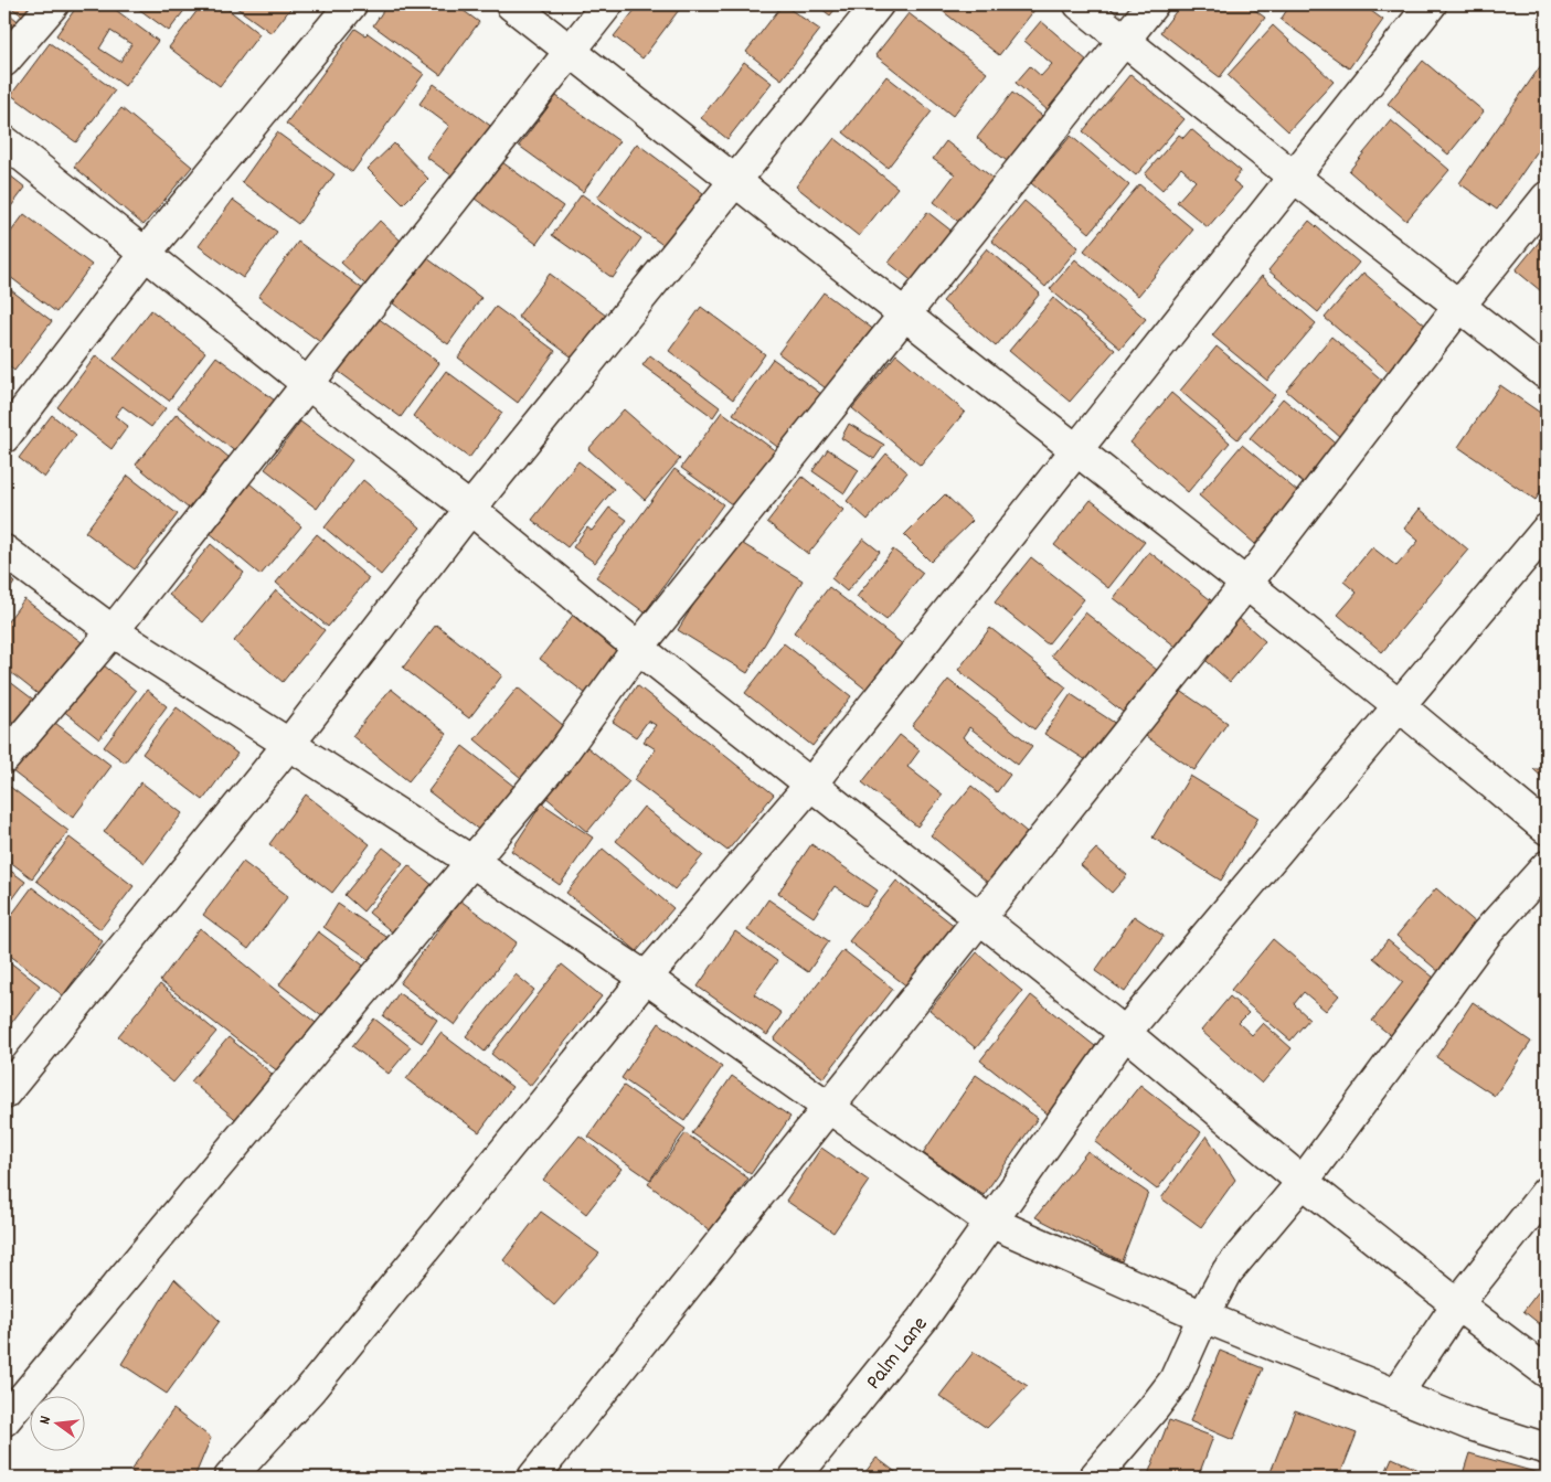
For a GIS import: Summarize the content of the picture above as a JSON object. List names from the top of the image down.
{
  "streets": {
    "street": ["Palm Lane"]
  },
  "north": "left"
}
